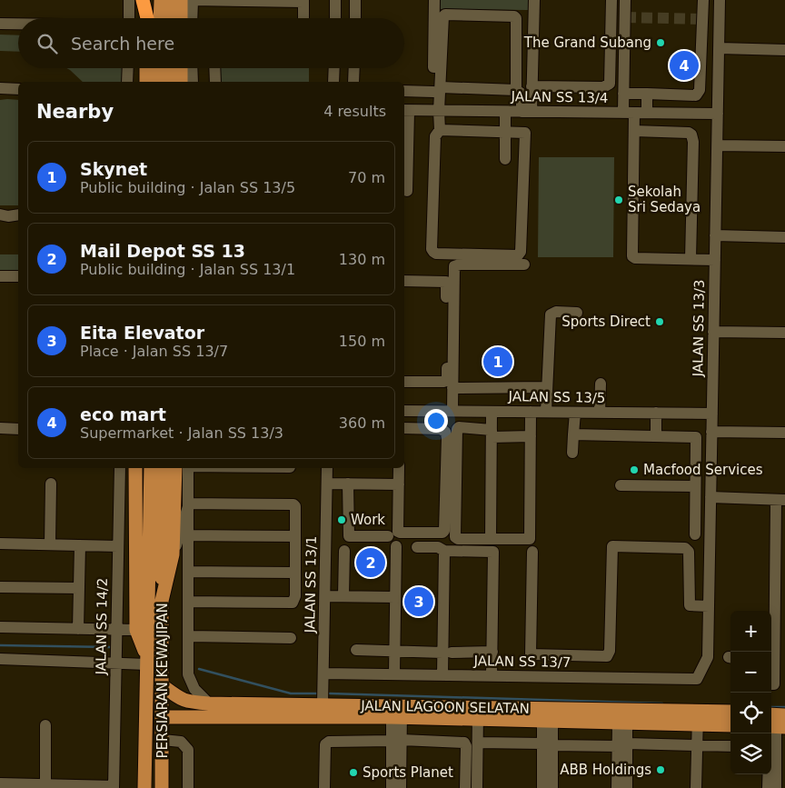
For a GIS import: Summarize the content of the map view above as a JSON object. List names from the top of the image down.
{
  "streets": {
    "main road": ["PERSIARAN KEWAJIPAN", "JALAN LAGOON SELATAN"],
    "street": [
      "JALAN SS 13/4",
      "JALAN SS 13/3",
      "JALAN SS 13/5",
      "JALAN SS 13/1",
      "JALAN SS 14/2",
      "JALAN SS 13/7"
    ]
  },
  "crossings": [
    ["JALAN SS 13/4", "JALAN SS 13/3"],
    ["JALAN SS 13/3", "JALAN SS 13/5"],
    ["JALAN SS 13/3", "JALAN SS 13/7"],
    ["JALAN SS 13/1", "JALAN SS 13/7"],
    ["JALAN SS 13/1", "JALAN LAGOON SELATAN"],
    ["PERSIARAN KEWAJIPAN", "JALAN LAGOON SELATAN"]
  ],
  "places": [
    "The Grand Subang",
    "Sekolah Sri Sedaya",
    "Sports Direct",
    "Macfood Services",
    "Work",
    "ABB Holdings",
    "Sports Planet"
  ],
  "page": {
    "search": "Search here",
    "pins": [
      "4",
      "1",
      "2",
      "3"
    ],
    "heading": ["Nearby", "4 results"],
    "list": [
      {
        "mark": "1",
        "name": "Skynet",
        "note": "Public building · Jalan SS 13/5",
        "value": "70 m"
      },
      {
        "mark": "2",
        "name": "Mail Depot SS 13",
        "note": "Public building · Jalan SS 13/1",
        "value": "130 m"
      },
      {
        "mark": "3",
        "name": "Eita Elevator",
        "note": "Place · Jalan SS 13/7",
        "value": "150 m"
      },
      {
        "mark": "4",
        "name": "eco mart",
        "note": "Supermarket · Jalan SS 13/3",
        "value": "360 m"
      }
    ],
    "map_buttons": ["+", "−"]
  }
}
